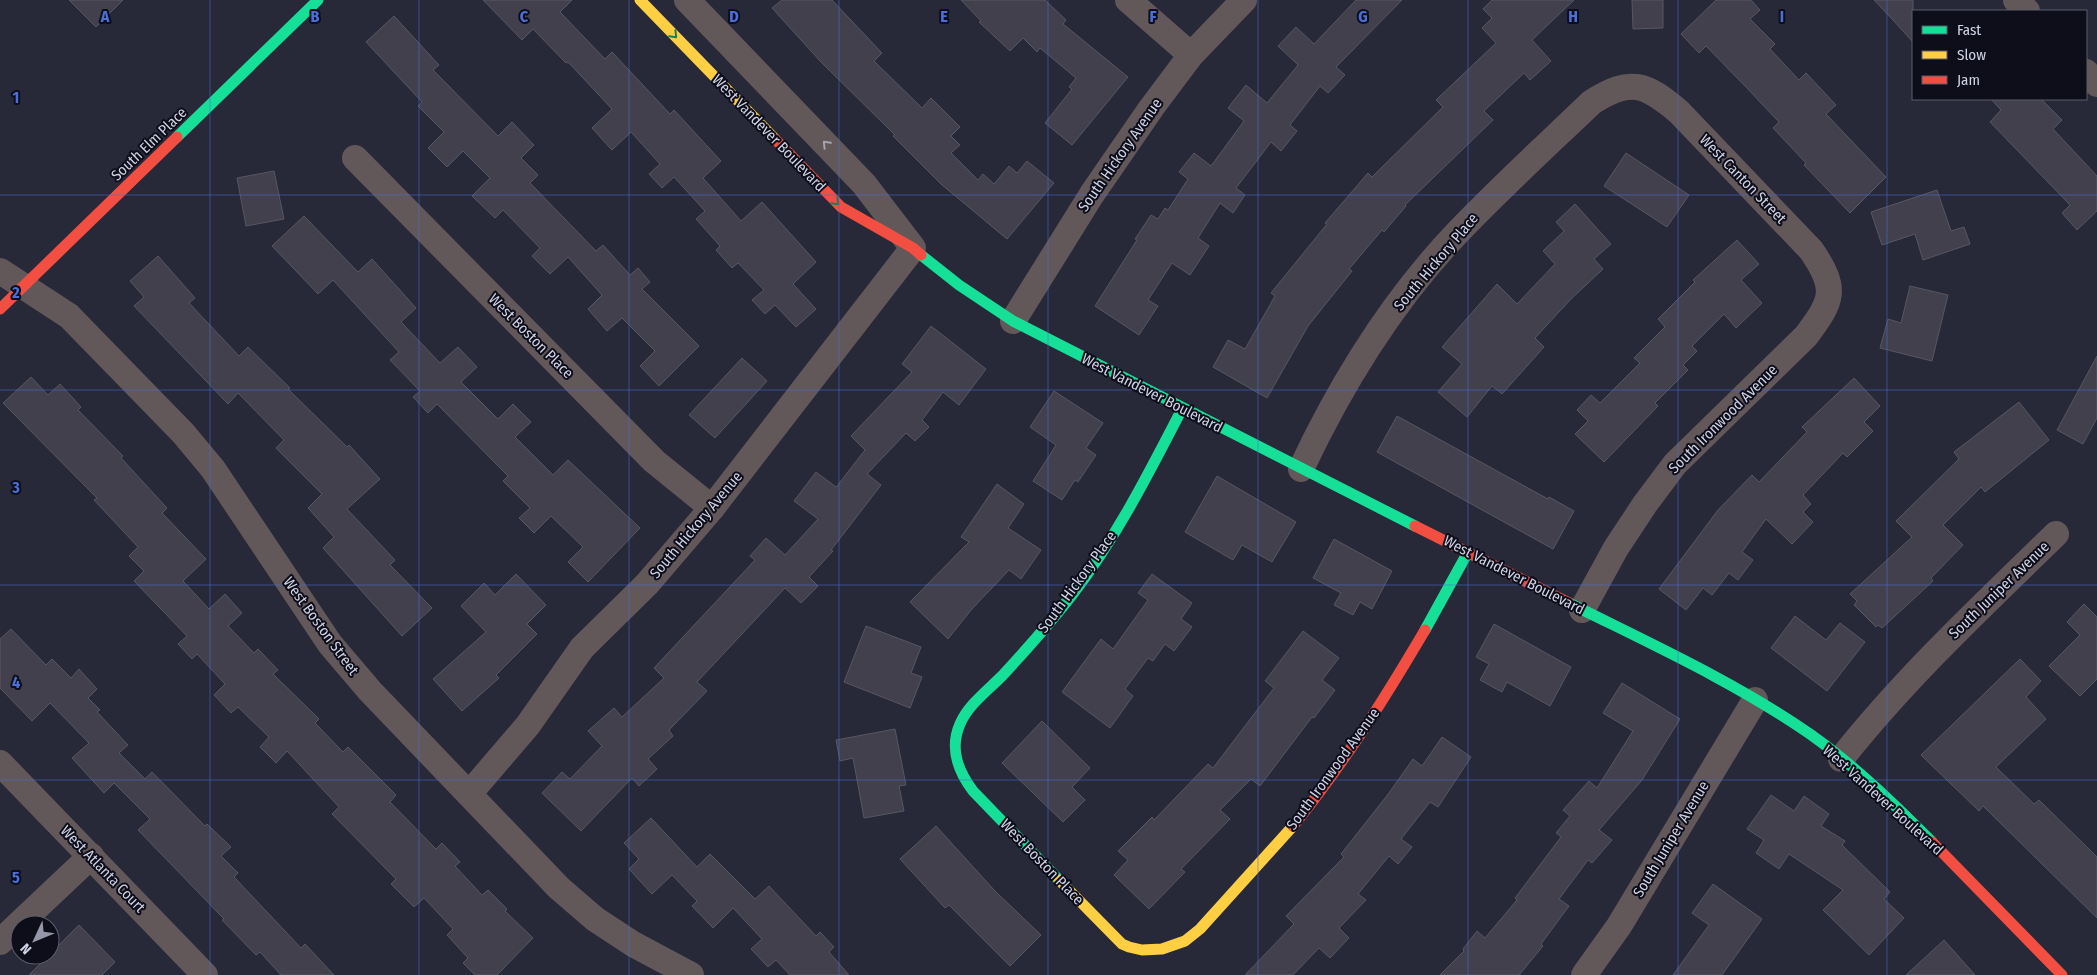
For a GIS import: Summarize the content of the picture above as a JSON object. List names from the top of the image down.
{
  "streets": {
    "street": [
      "West Vandever Boulevard",
      "South Elm Place",
      "South Hickory Avenue",
      "West Canton Street",
      "South Hickory Place",
      "West Boston Place",
      "South Ironwood Avenue",
      "South Juniper Avenue",
      "West Boston Street",
      "West Atlanta Court"
    ]
  },
  "crossings": [
    ["West Vandever Boulevard", "South Hickory Avenue"],
    ["West Vandever Boulevard", "South Hickory Place"],
    ["West Vandever Boulevard", "South Ironwood Avenue"],
    ["West Vandever Boulevard", "South Juniper Avenue"],
    ["South Elm Place", "West Boston Street"],
    ["South Hickory Avenue", "West Boston Place"],
    ["South Hickory Avenue", "West Boston Street"],
    ["West Canton Street", "South Hickory Place"],
    ["West Canton Street", "South Ironwood Avenue"],
    ["South Hickory Place", "West Boston Place"],
    ["West Boston Place", "South Ironwood Avenue"]
  ],
  "legend": ["Fast", "Slow", "Jam"],
  "north": "bottom left",
  "grid": {
    "columns": [
      "A",
      "B",
      "C",
      "D",
      "E",
      "F",
      "G",
      "H",
      "I"
    ],
    "rows": [
      "1",
      "2",
      "3",
      "4",
      "5"
    ]
  }
}
